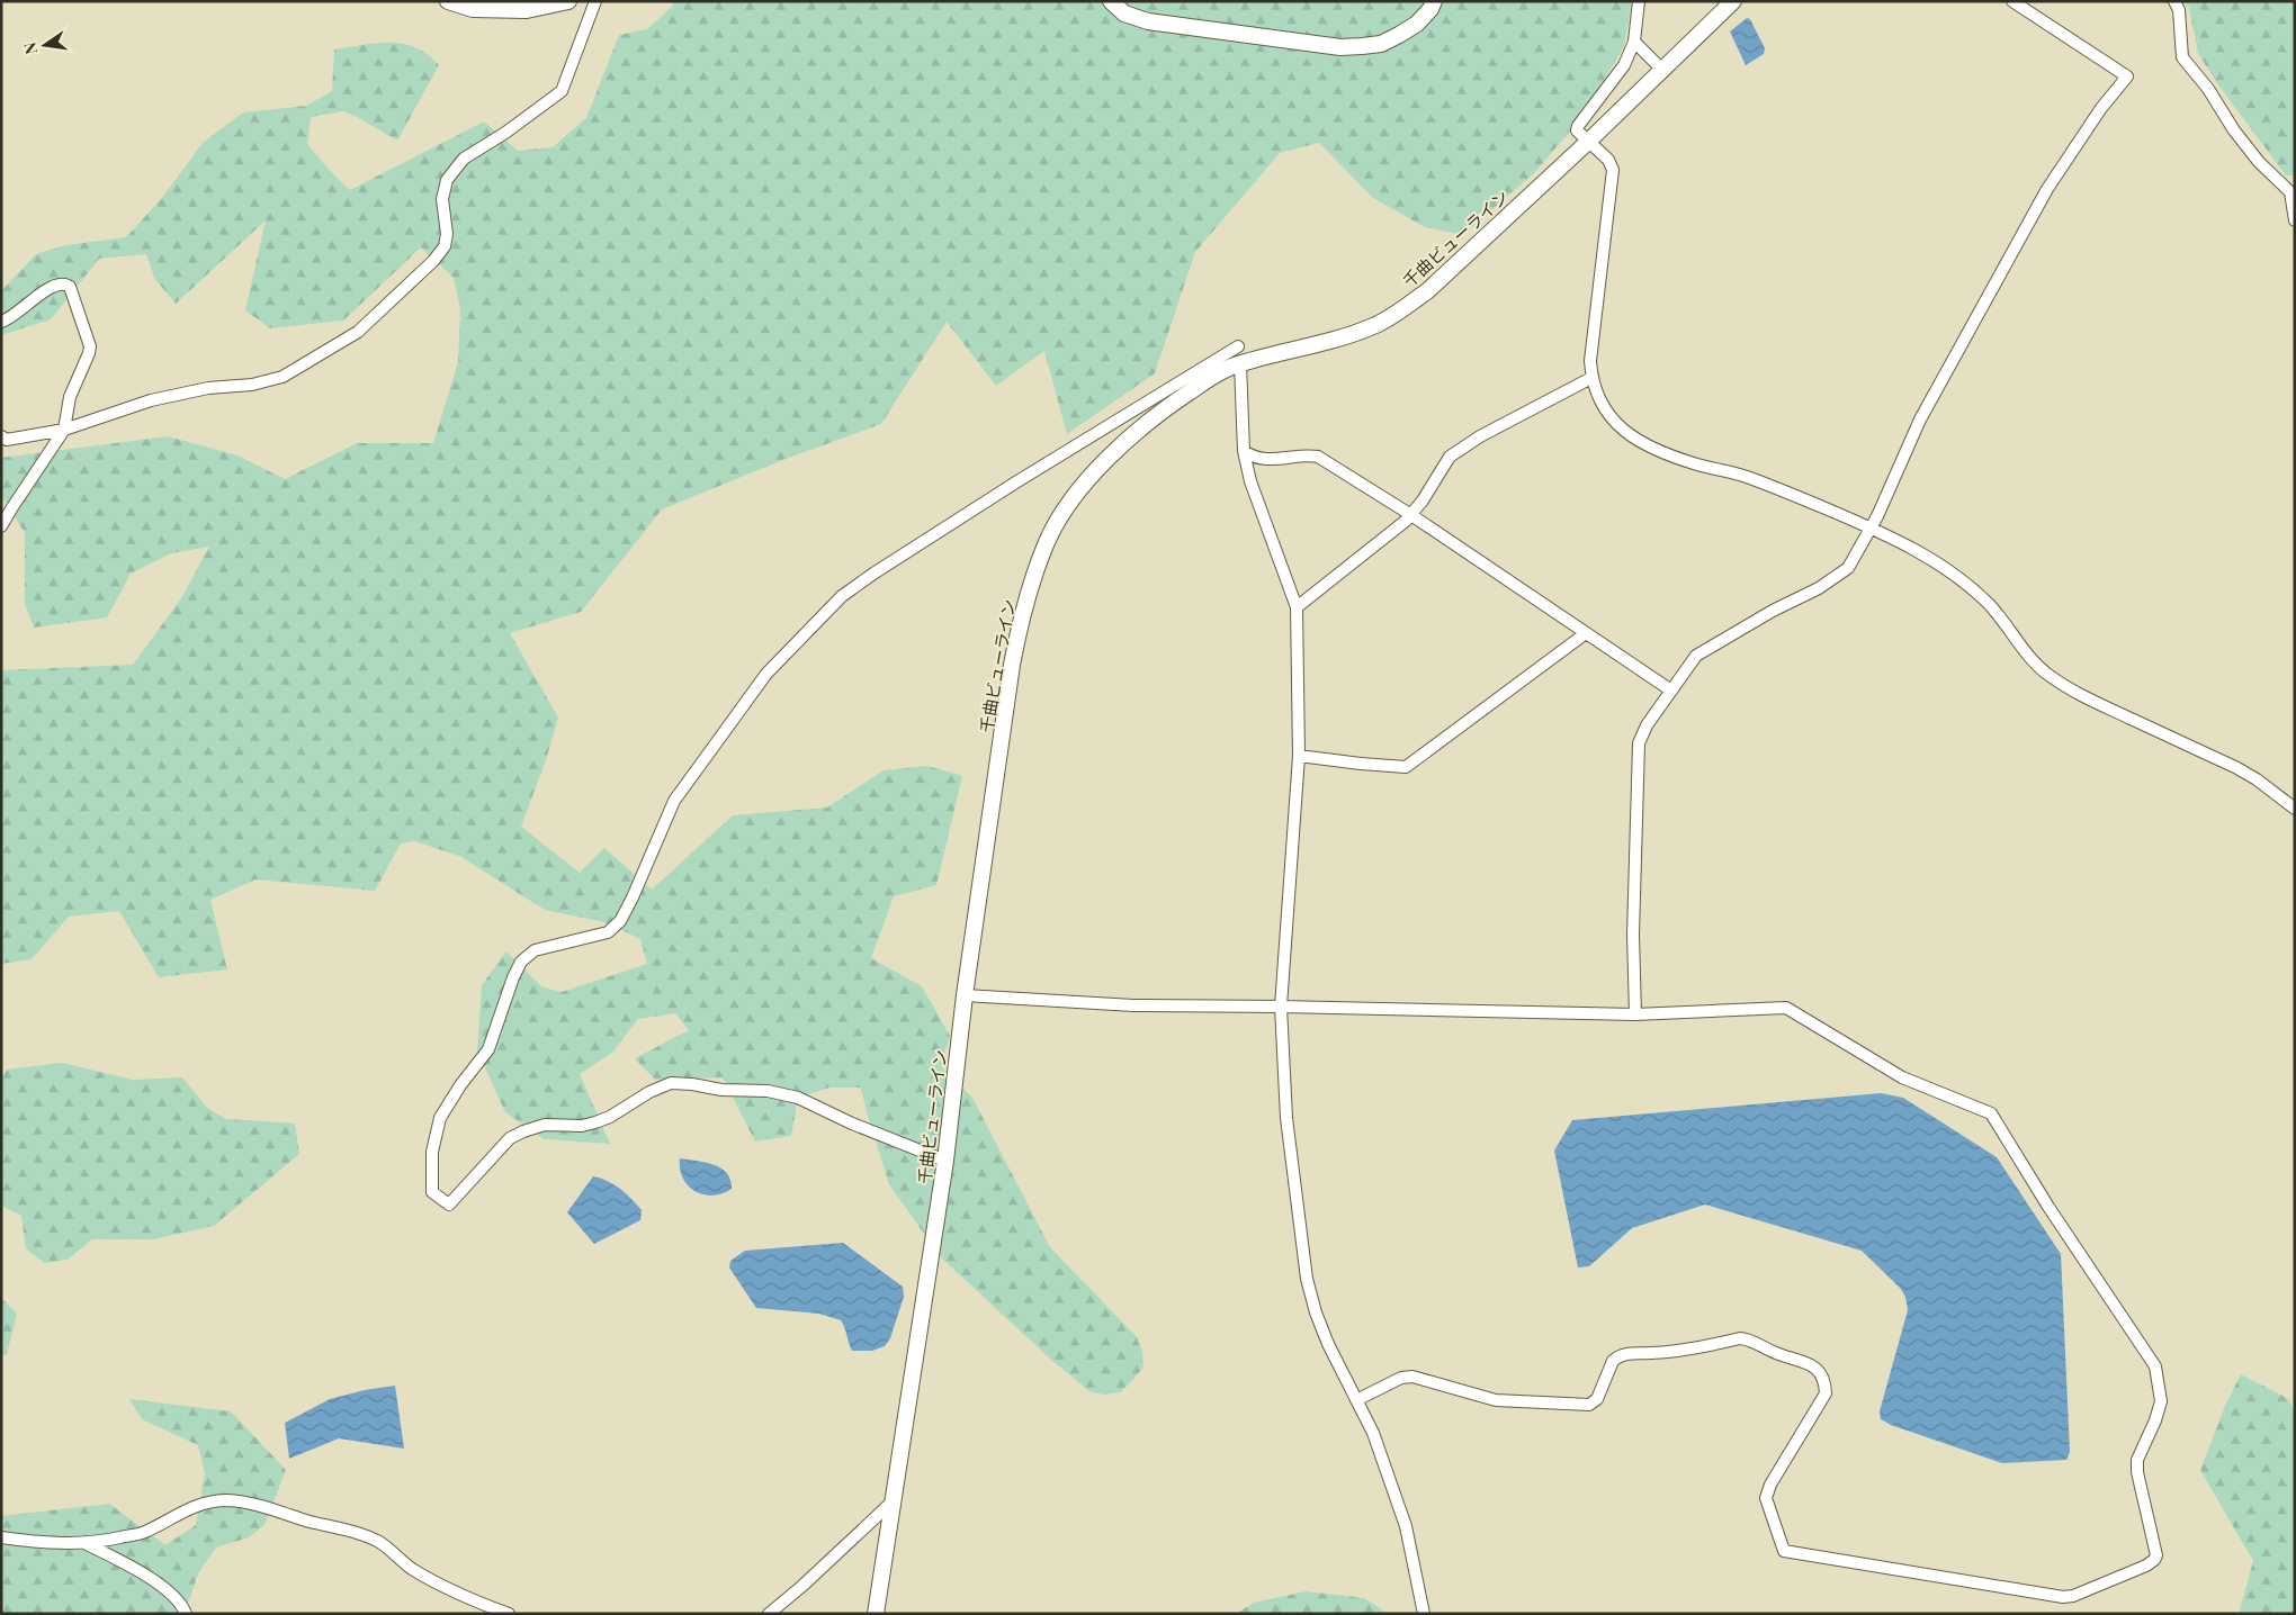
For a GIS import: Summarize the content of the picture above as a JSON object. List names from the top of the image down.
{
  "streets": {
    "street": ["千曲ビューライン"]
  },
  "north": "left"
}
